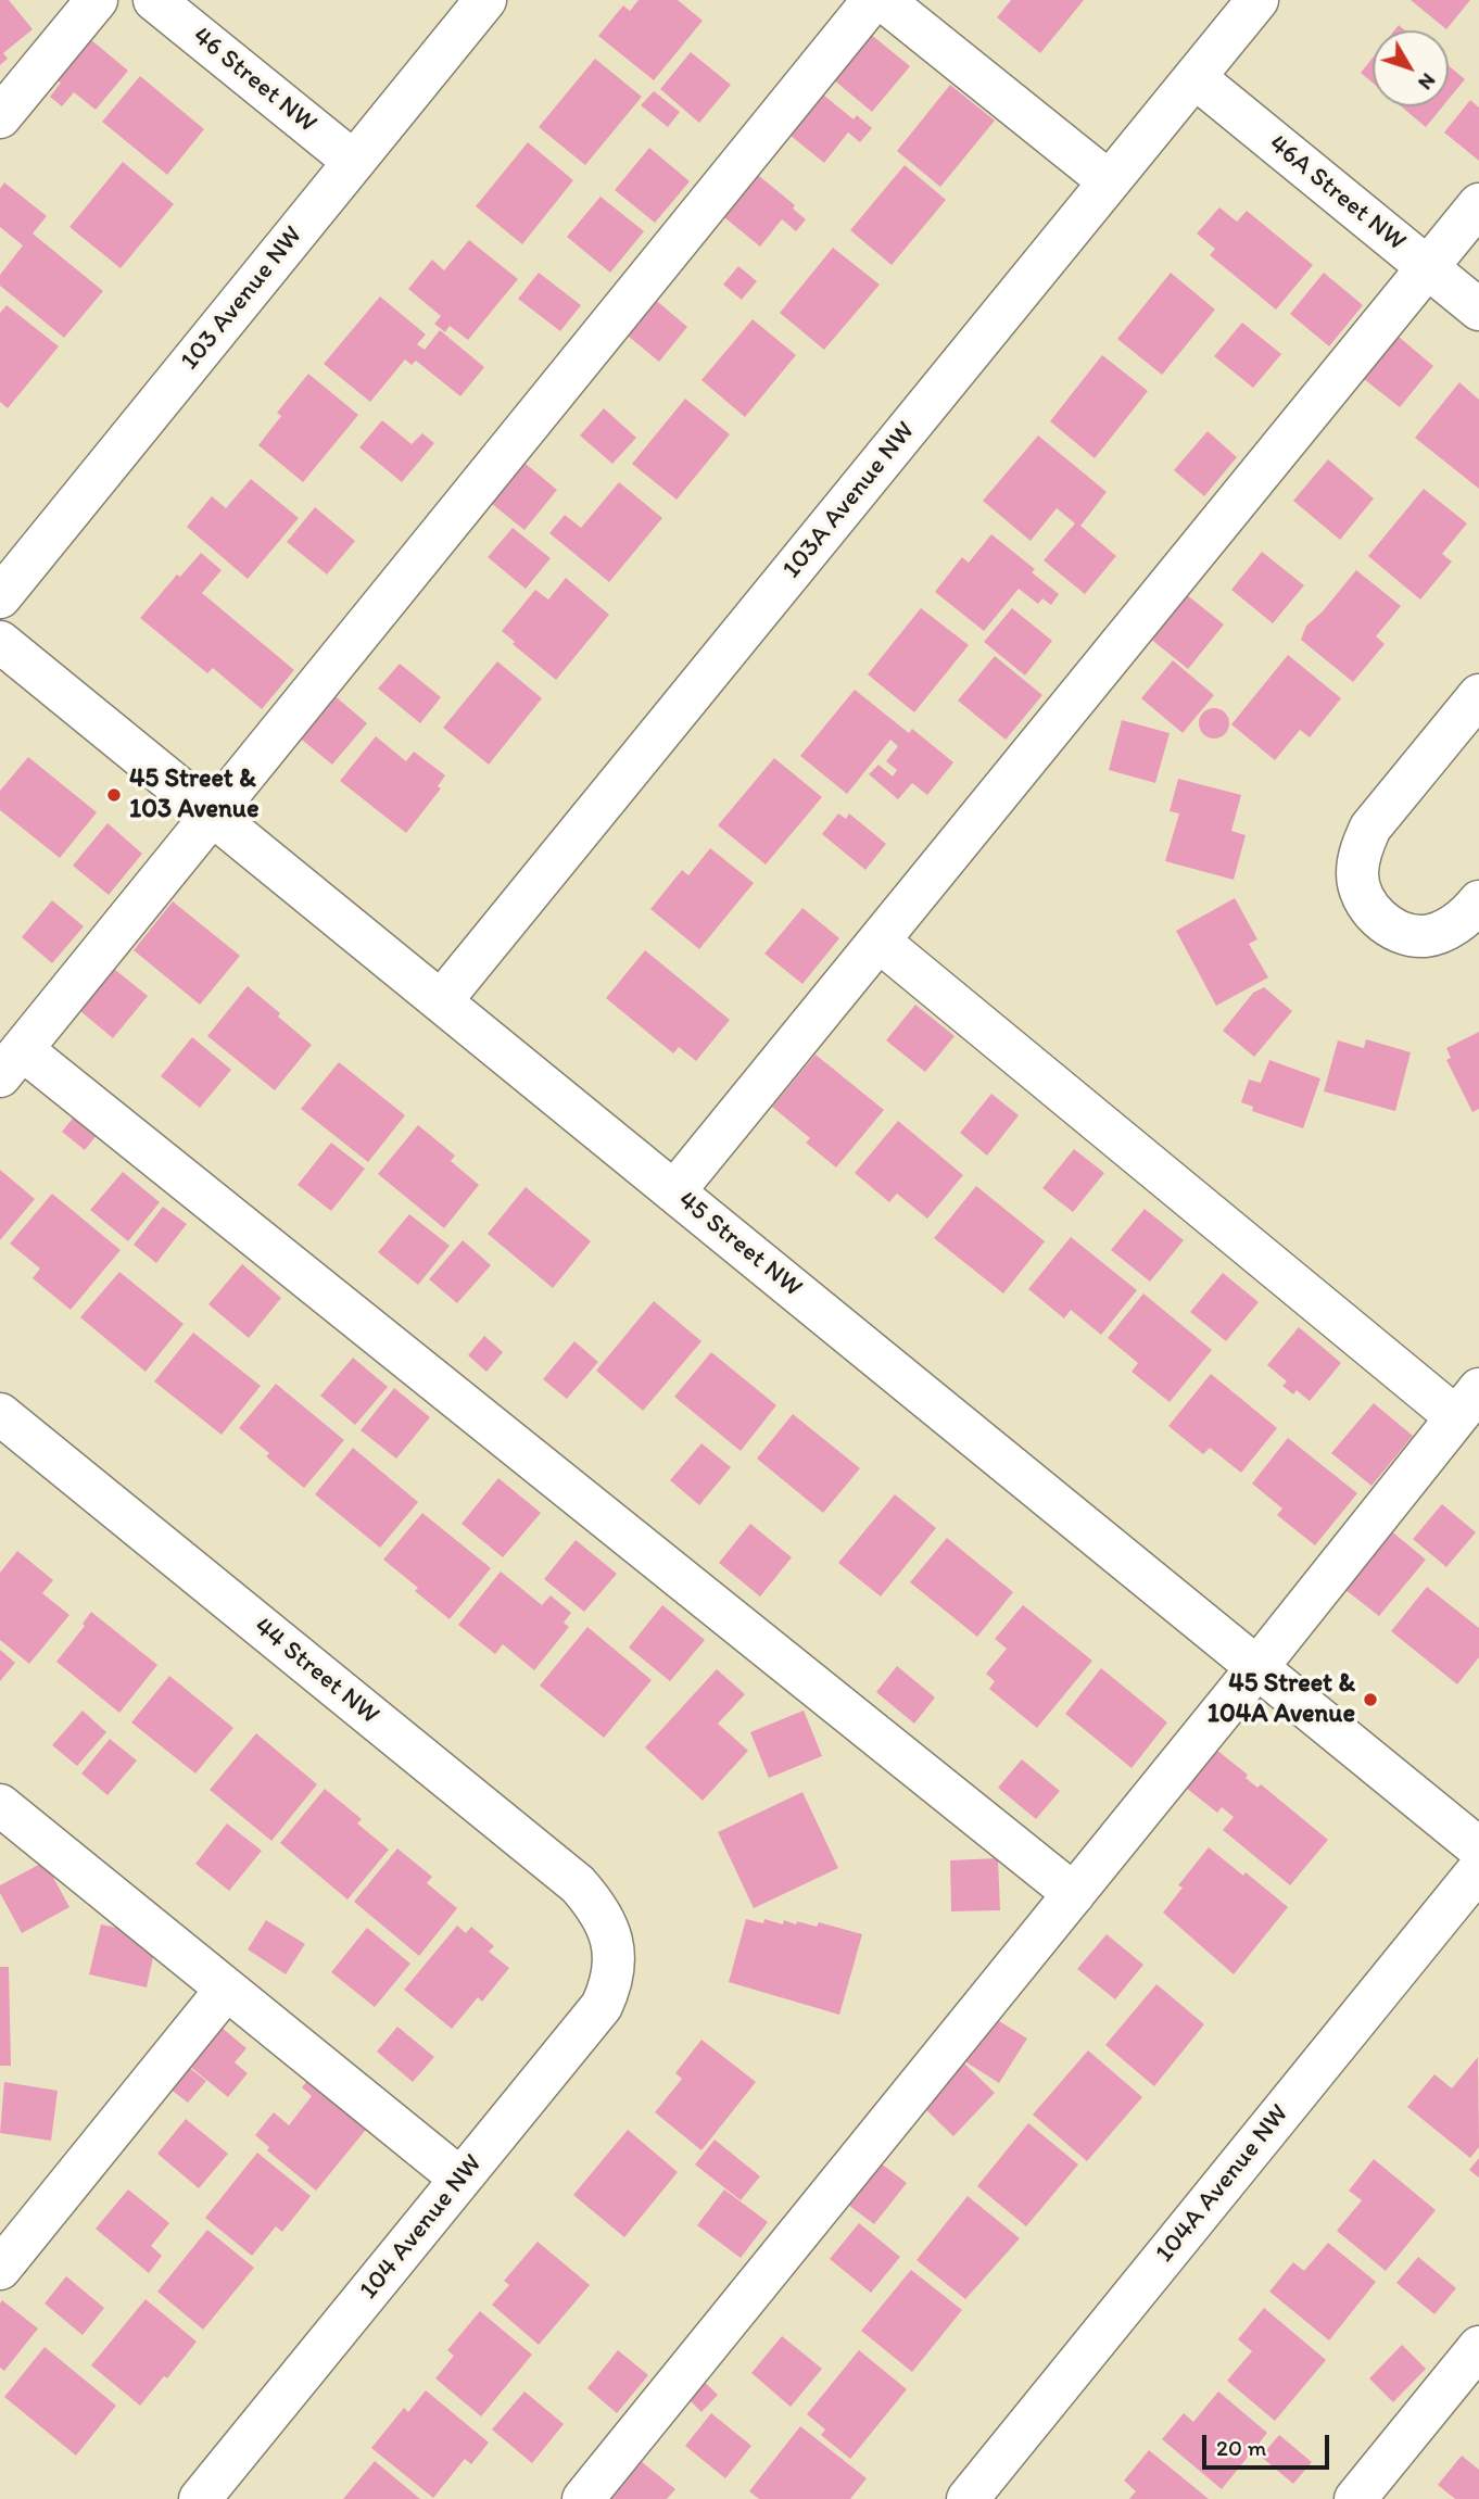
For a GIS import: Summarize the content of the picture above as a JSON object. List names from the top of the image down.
{
  "streets": {
    "street": [
      "46 Street NW",
      "46A Street NW",
      "103 Avenue NW",
      "103A Avenue NW",
      "45 Street NW",
      "44 Street NW",
      "104A Avenue NW",
      "104 Avenue NW"
    ]
  },
  "crossings": [
    ["46 Street NW", "103 Avenue NW"],
    ["46A Street NW", "103A Avenue NW"],
    ["103A Avenue NW", "45 Street NW"],
    ["44 Street NW", "104 Avenue NW"]
  ],
  "places": ["45 Street & 103 Avenue", "45 Street & 104A Avenue"],
  "scale_bar": "20 m",
  "north": "bottom right"
}
